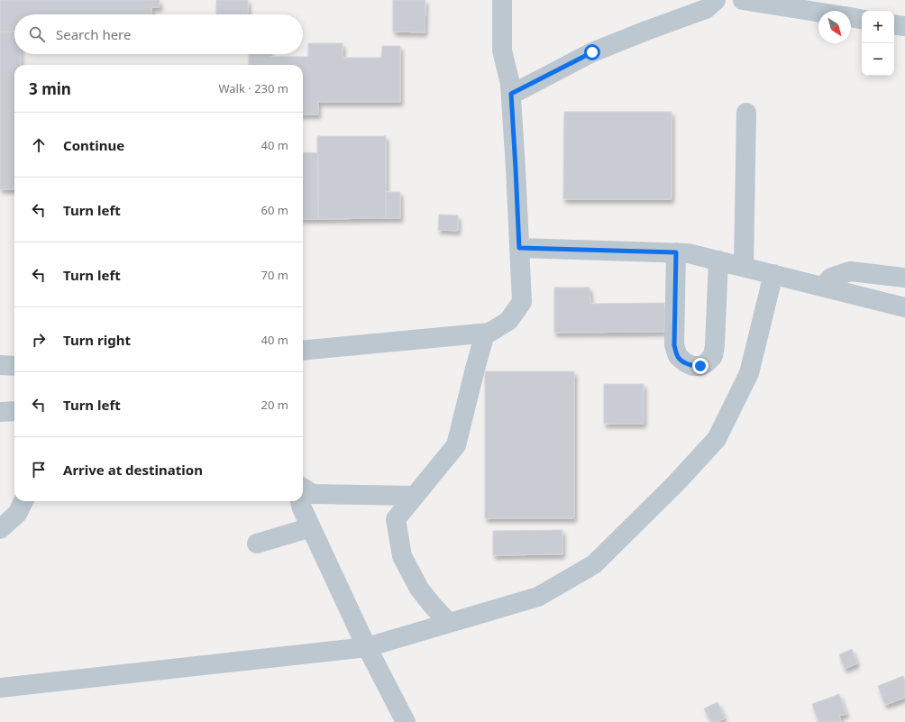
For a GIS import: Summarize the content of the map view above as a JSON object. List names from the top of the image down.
{
  "north": "bottom right",
  "page": {
    "map_buttons": ["+", "−"],
    "search": "Search here",
    "heading": ["3 min", "Walk · 230 m"],
    "list": [
      ["Continue", "40 m"],
      ["Turn left", "60 m"],
      ["Turn left", "70 m"],
      ["Turn right", "40 m"],
      ["Turn left", "20 m"],
      "Arrive at destination"
    ]
  }
}
